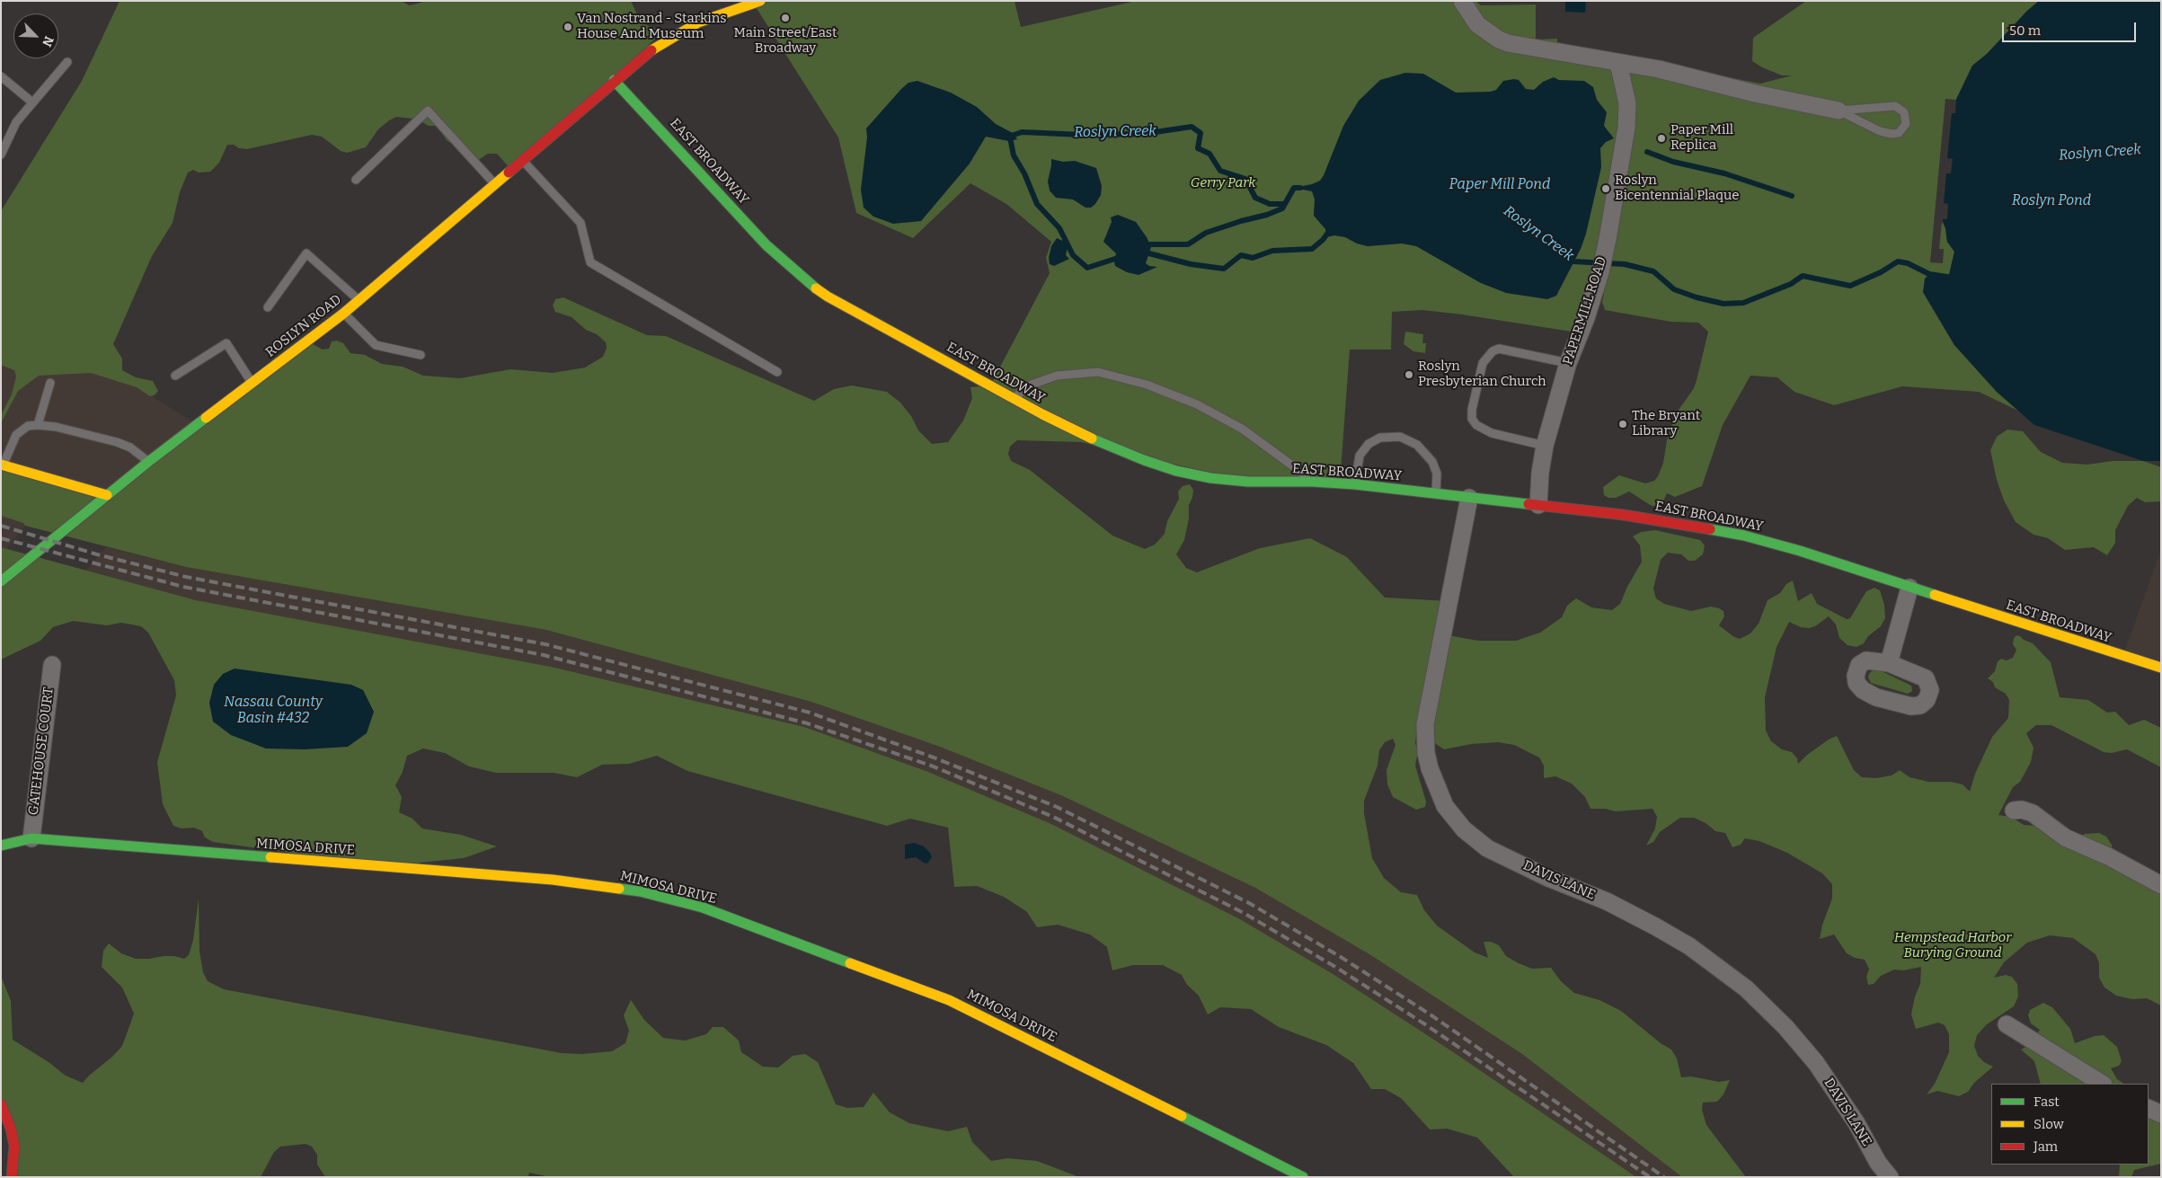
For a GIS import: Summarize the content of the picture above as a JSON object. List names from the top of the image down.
{
  "streets": {
    "main road": ["EAST BROADWAY", "ROSLYN ROAD", "MIMOSA DRIVE"],
    "street": ["PAPERMILL ROAD", "GATEHOUSE COURT", "DAVIS LANE"]
  },
  "crossings": [
    ["EAST BROADWAY", "PAPERMILL ROAD"],
    ["EAST BROADWAY", "ROSLYN ROAD"],
    ["EAST BROADWAY", "DAVIS LANE"],
    ["GATEHOUSE COURT", "MIMOSA DRIVE"]
  ],
  "water": [
    "Roslyn Creek",
    "Paper Mill Pond",
    "Roslyn Pond",
    "Nassau County Basin #432"
  ],
  "parks": ["Gerry Park", "Hempstead Harbor Burying Ground"],
  "places": [
    "Main Street/East Broadway",
    "Van Nostrand - Starkins House And Museum",
    "Paper Mill Replica",
    "Roslyn Bicentennial Plaque",
    "Roslyn Presbyterian Church",
    "The Bryant Library"
  ],
  "legend": ["Fast", "Slow", "Jam"],
  "scale_bar": "50 m",
  "north": "bottom right"
}
